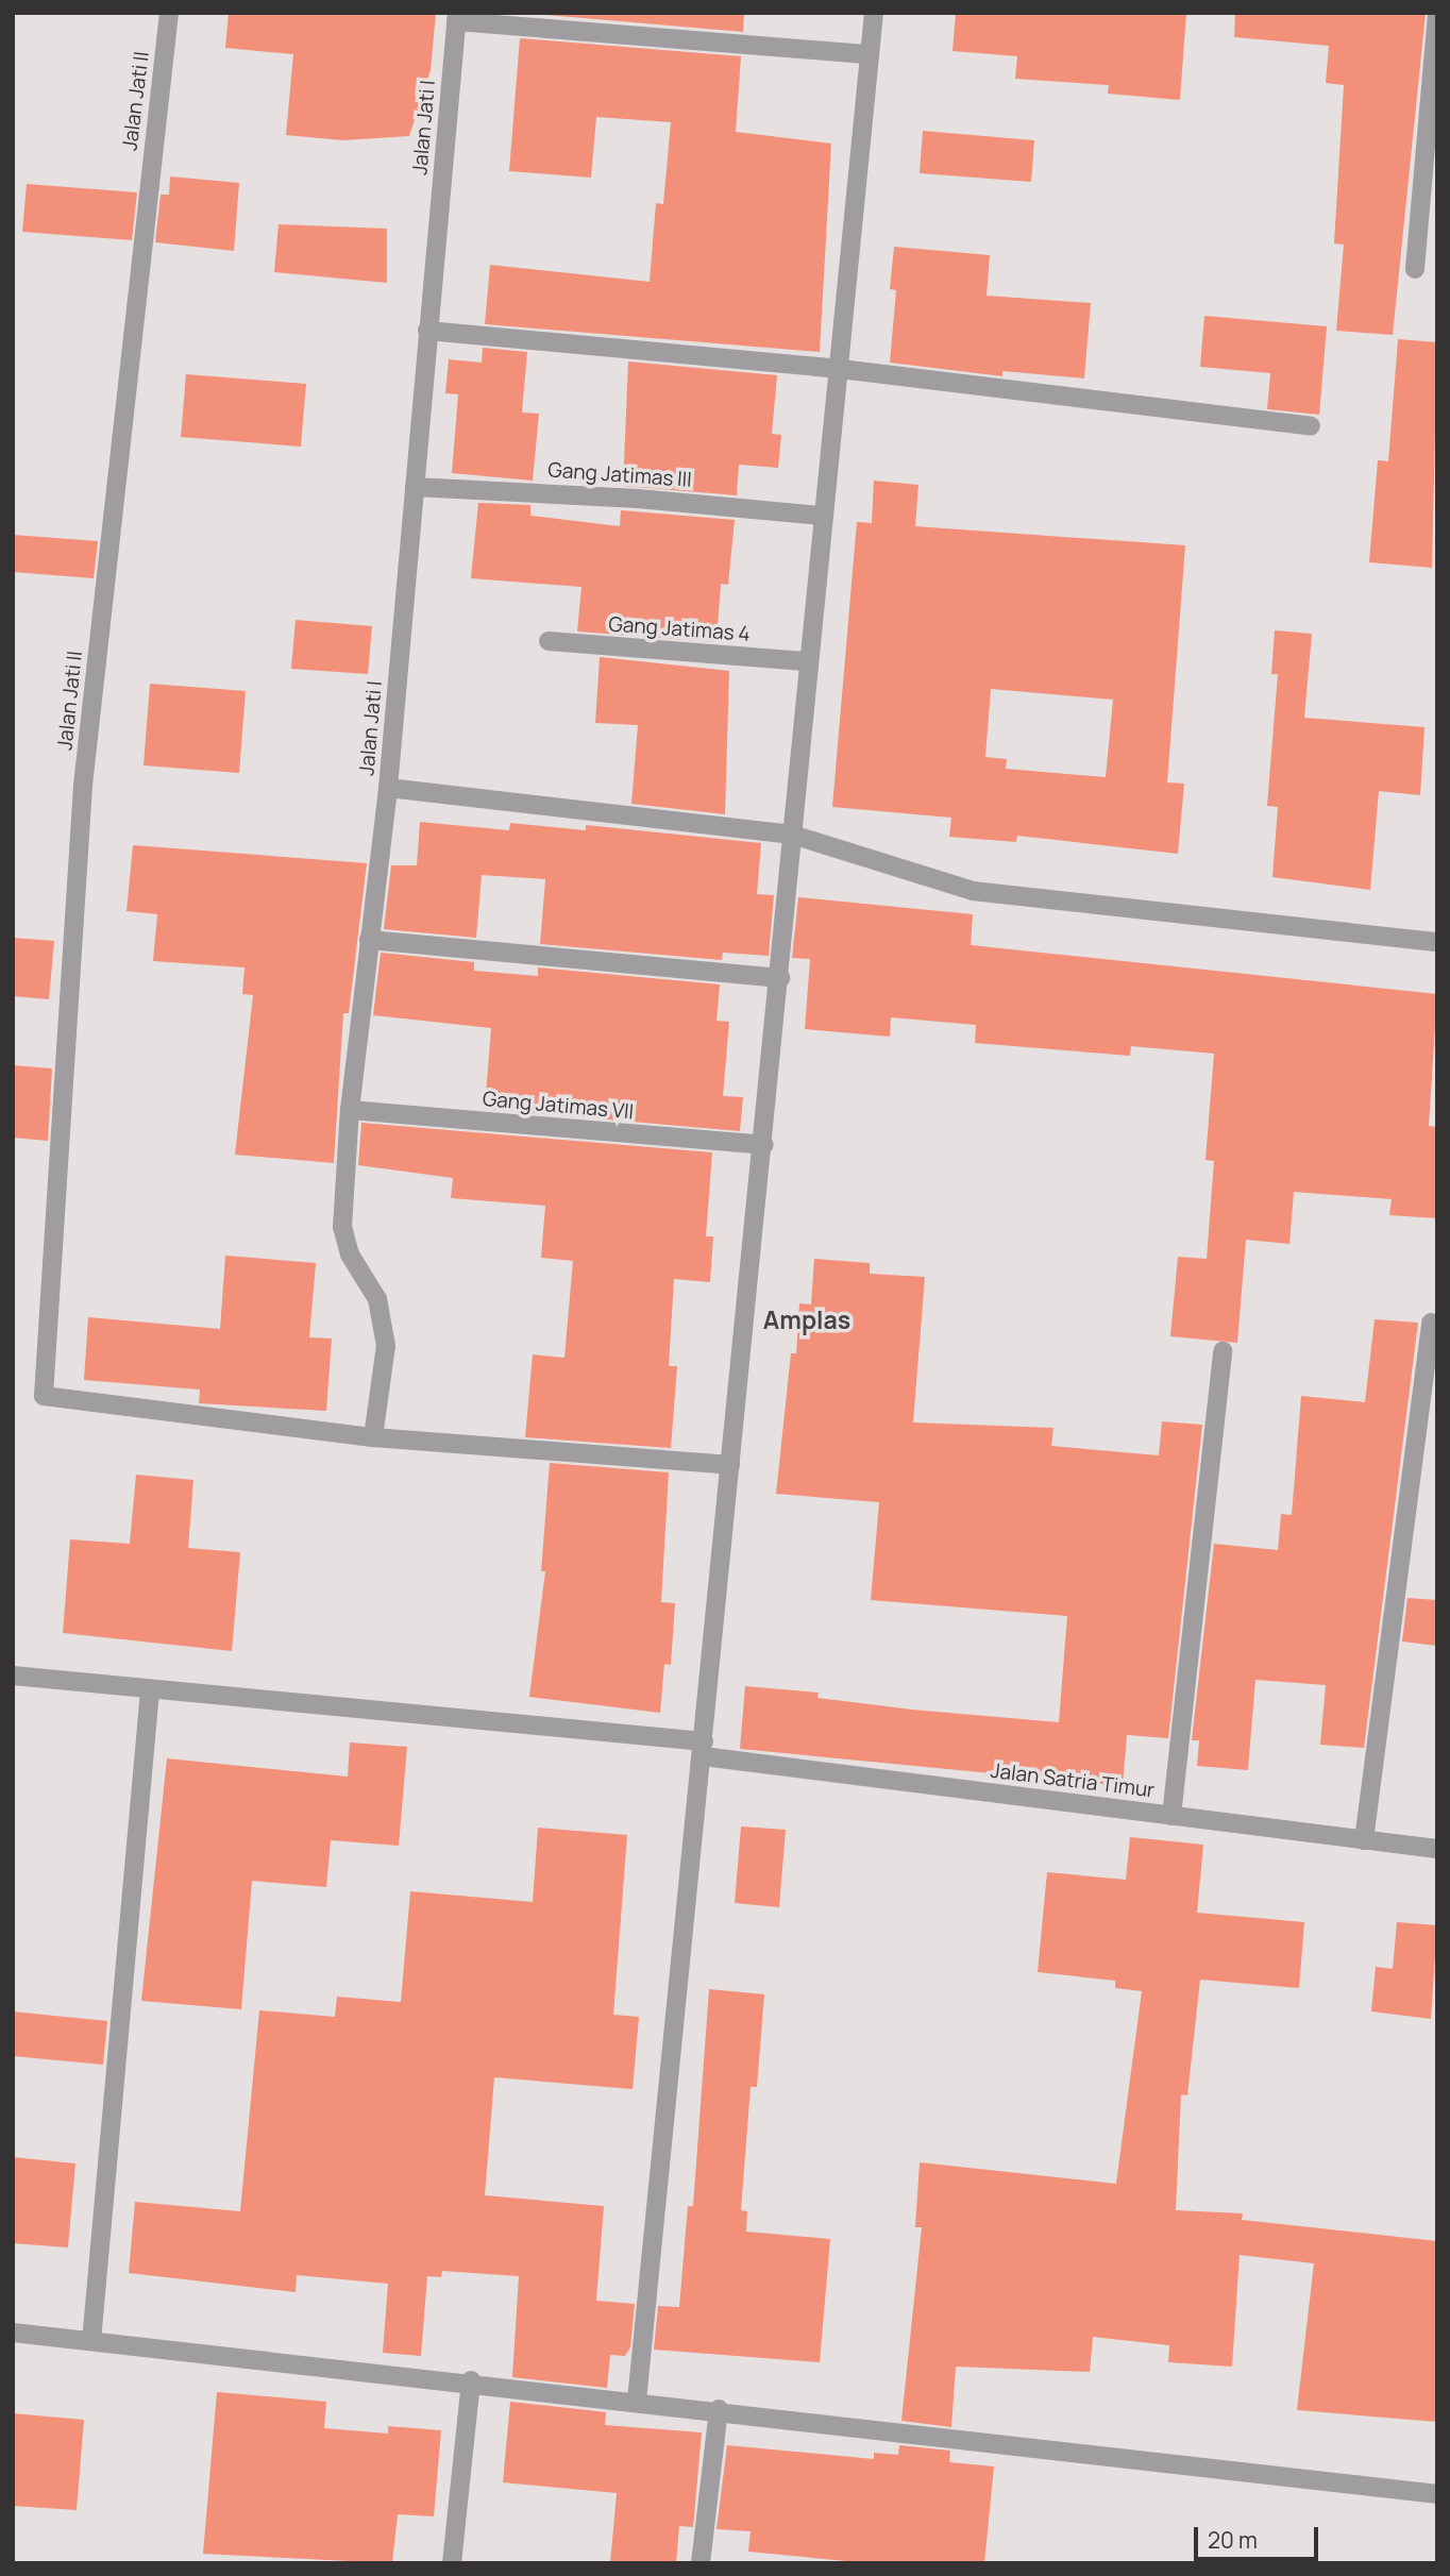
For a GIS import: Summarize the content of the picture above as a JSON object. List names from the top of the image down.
{
  "streets": {
    "street": [
      "Jalan Jati II",
      "Jalan Jati I",
      "Gang Jatimas III",
      "Gang Jatimas 4",
      "Gang Jatimas VII",
      "Jalan Satria Timur"
    ]
  },
  "crossings": [
    ["Jalan Jati II", "Jalan Jati I"],
    ["Jalan Jati I", "Gang Jatimas III"],
    ["Jalan Jati I", "Gang Jatimas VII"]
  ],
  "districts": ["Amplas"],
  "scale_bar": "20 m"
}
